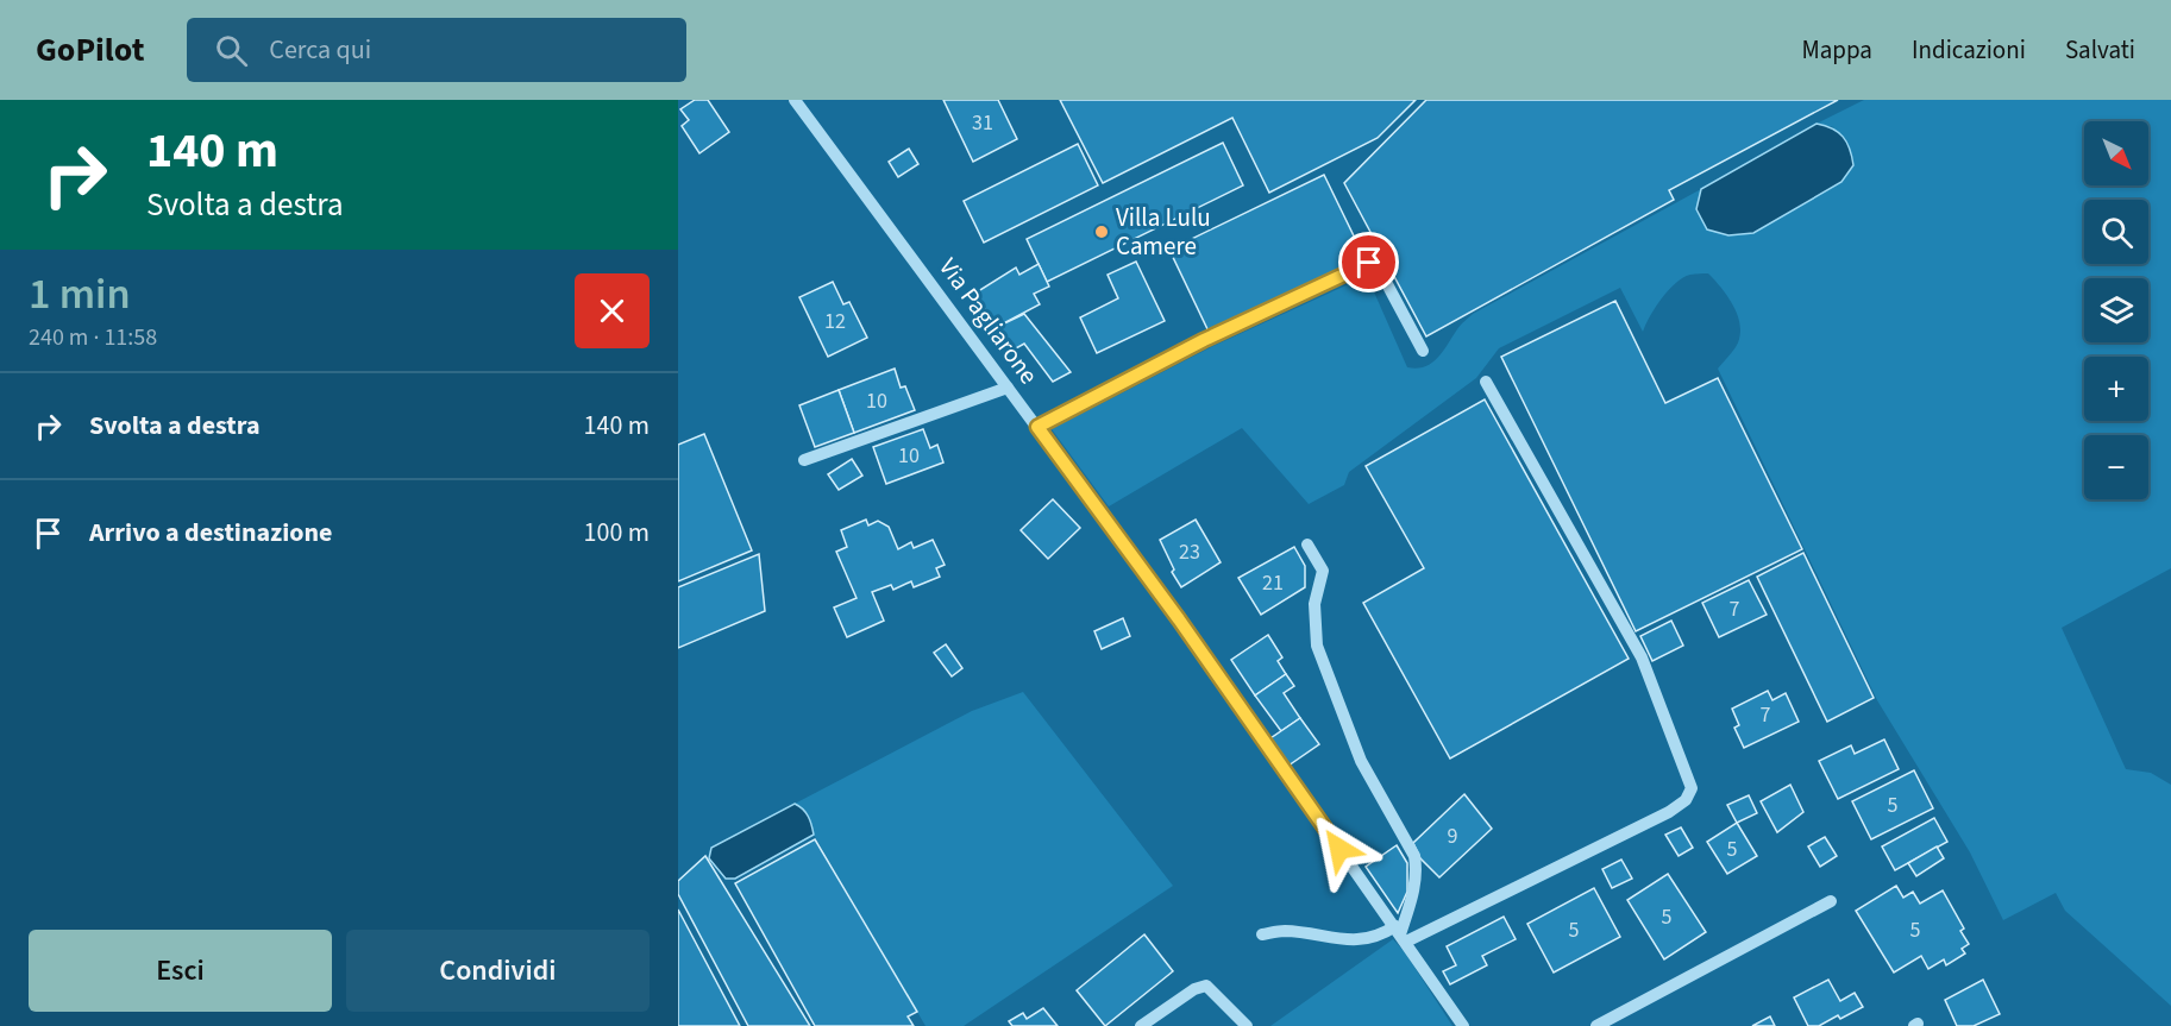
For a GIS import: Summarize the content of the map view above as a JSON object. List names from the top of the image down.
{
  "streets": {
    "street": ["Via Pagliarone"]
  },
  "places": ["Villa Lulu Camere"],
  "house_numbers": [
    "31",
    "12",
    "10",
    "10",
    "23",
    "21",
    "7",
    "7",
    "5",
    "9",
    "5",
    "5",
    "5",
    "5"
  ],
  "north": "bottom right",
  "page": {
    "header": "GoPilot",
    "search": "Cerca qui",
    "nav": ["Mappa", "Indicazioni", "Salvati"],
    "turn": ["140 m", "Svolta a destra"],
    "map_buttons": ["+", "−"],
    "heading": ["1 min", "240 m · 11:58"],
    "list": [
      {
        "name": "Svolta a destra",
        "value": "140 m"
      },
      {
        "name": "Arrivo a destinazione",
        "value": "100 m"
      }
    ],
    "buttons": ["Esci", "Condividi"]
  }
}
